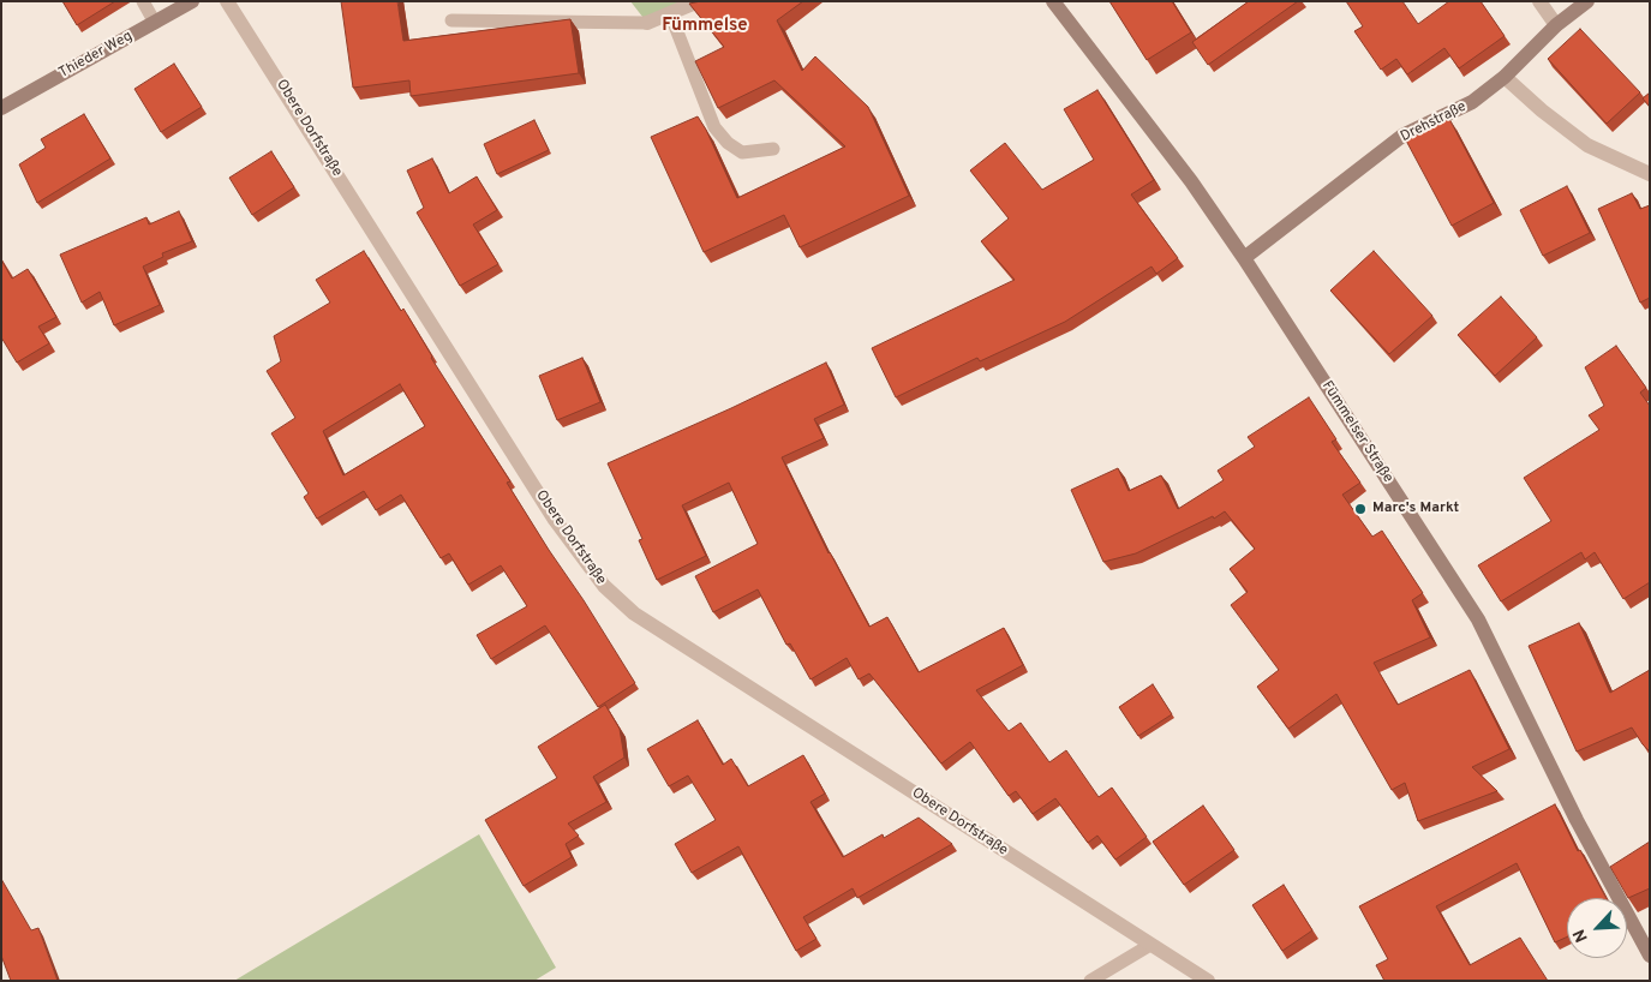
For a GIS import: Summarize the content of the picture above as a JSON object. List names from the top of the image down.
{
  "streets": {
    "street": [
      "Thieder Weg",
      "Drehstraße",
      "Obere Dorfstraße",
      "Fümmelser Straße"
    ]
  },
  "crossings": [
    ["Drehstraße", "Fümmelser Straße"]
  ],
  "districts": ["Fümmelse"],
  "places": ["Marc's Markt"],
  "north": "bottom left"
}
